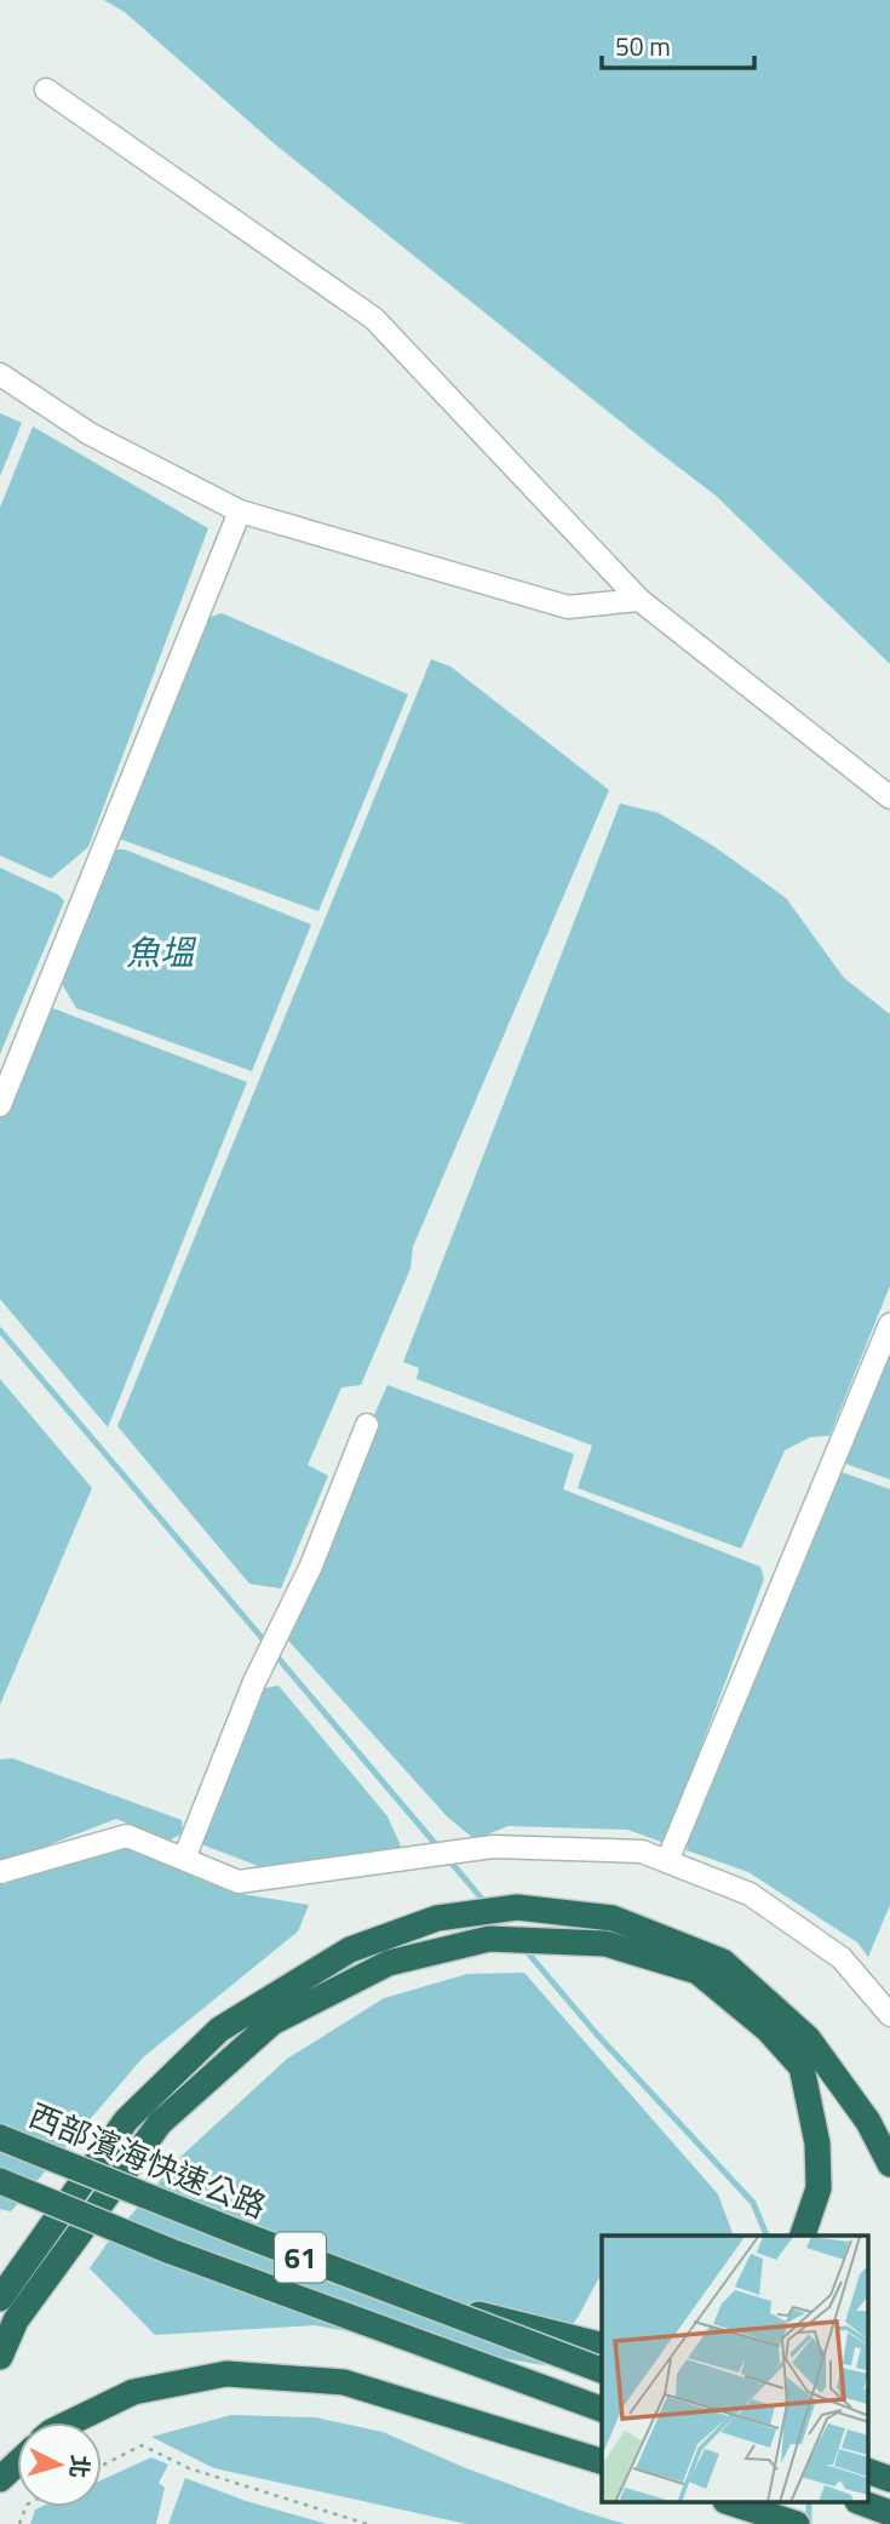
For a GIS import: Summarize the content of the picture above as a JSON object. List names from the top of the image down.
{
  "streets": {
    "highway": ["西部濱海快速公路", "61"]
  },
  "water": ["魚塭"],
  "scale_bar": "50 m",
  "north": "right"
}
